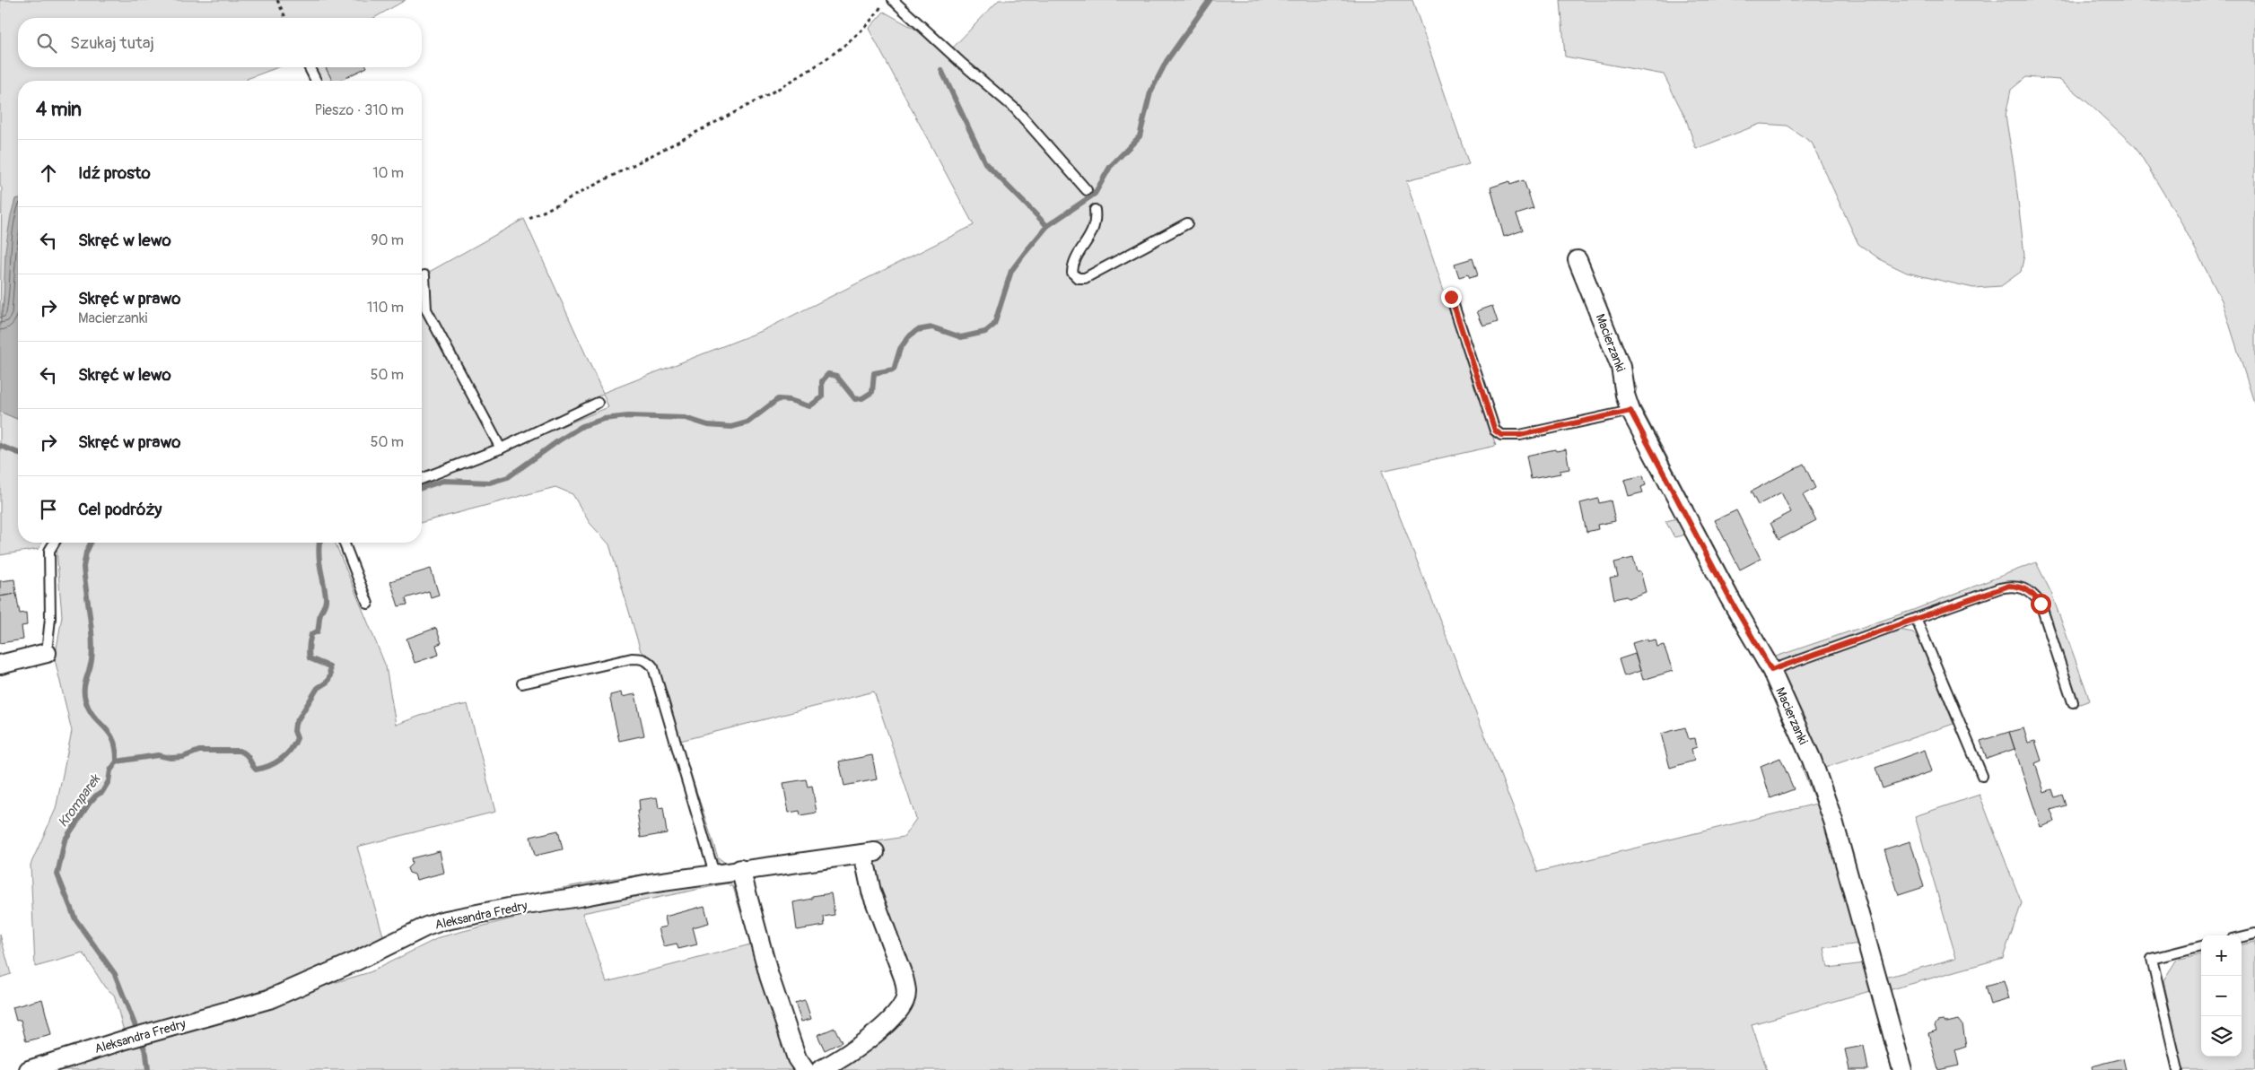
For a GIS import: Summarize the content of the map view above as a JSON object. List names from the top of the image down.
{
  "streets": {
    "street": ["Macierzanki", "Aleksandra Fredry"]
  },
  "water": ["Kromparek"],
  "page": {
    "search": "Szukaj tutaj",
    "heading": ["4 min", "Pieszo · 310 m"],
    "list": [
      ["Idź prosto", "10 m"],
      ["Skręć w lewo", "90 m"],
      ["Skręć w prawo", "Macierzanki", "110 m"],
      ["Skręć w lewo", "50 m"],
      ["Skręć w prawo", "50 m"],
      "Cel podróży"
    ],
    "map_buttons": ["+", "−"]
  }
}
